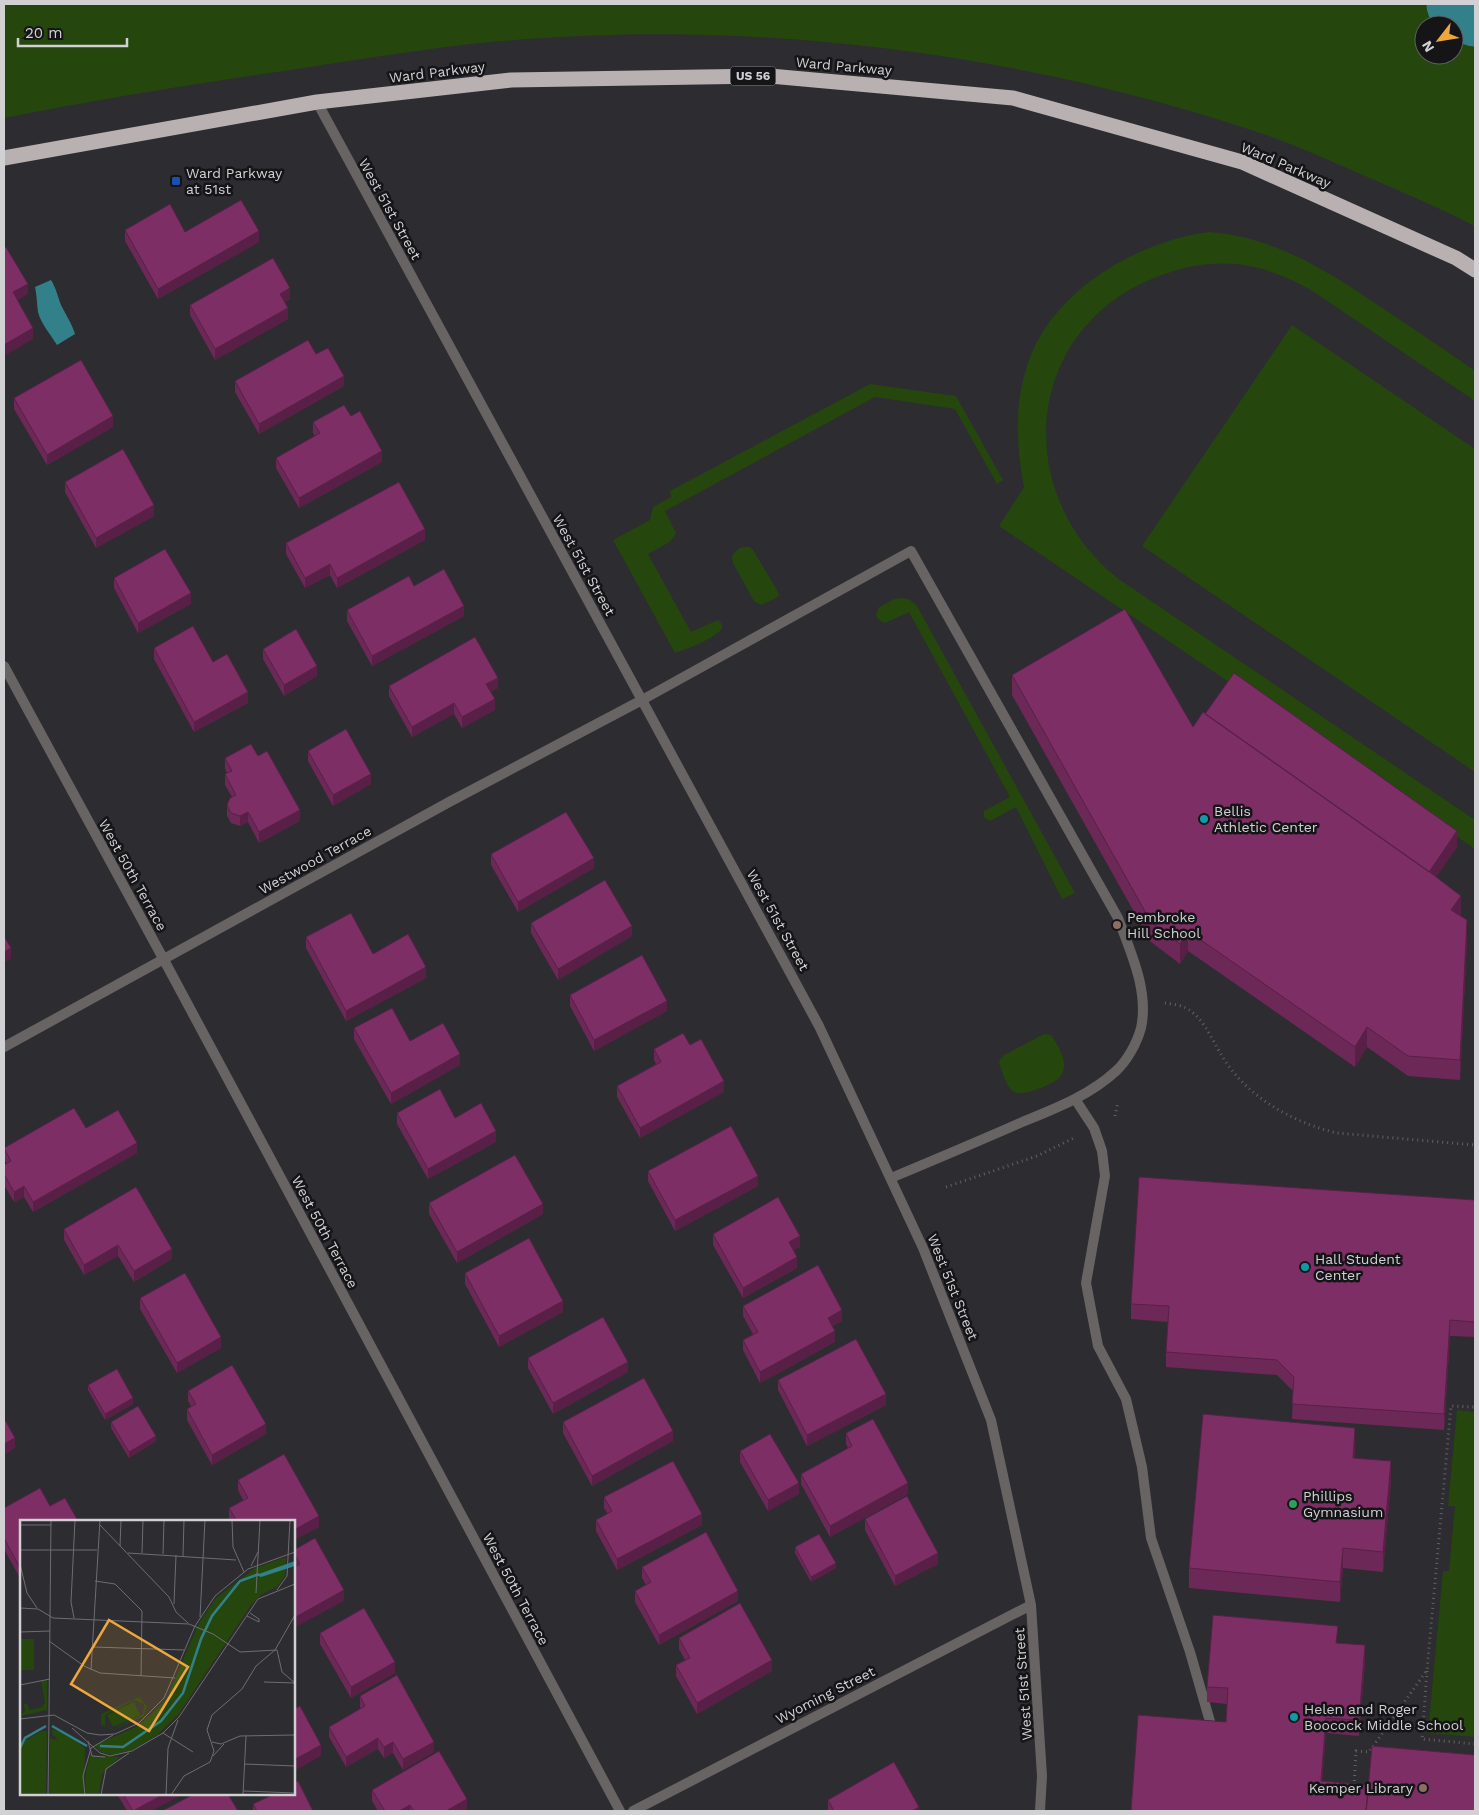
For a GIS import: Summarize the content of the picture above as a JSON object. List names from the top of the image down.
{
  "streets": {
    "highway": ["Ward Parkway", "US 56"],
    "street": [
      "West 51st Street",
      "Westwood Terrace",
      "West 50th Terrace",
      "Wyoming Street"
    ]
  },
  "crossings": [
    ["Ward Parkway", "West 51st Street"],
    ["West 51st Street", "Westwood Terrace"],
    ["West 51st Street", "Wyoming Street"],
    ["Westwood Terrace", "West 50th Terrace"]
  ],
  "places": {
    "transit": ["Ward Parkway at 51st"],
    "other": [
      "Bellis Athletic Center",
      "Pembroke Hill School",
      "Hall Student Center",
      "Phillips Gymnasium",
      "Helen and Roger Boocock Middle School",
      "Kemper Library"
    ]
  },
  "scale_bar": "20 m",
  "north": "bottom left"
}
